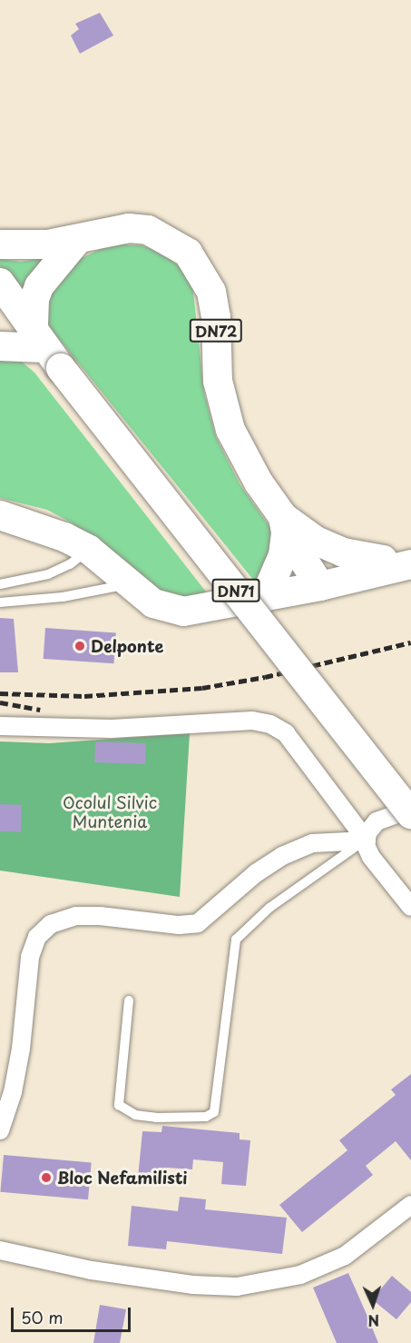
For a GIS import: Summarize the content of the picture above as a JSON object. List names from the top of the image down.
{
  "streets": {
    "main road": ["DN72", "DN71"]
  },
  "parks": ["Ocolul Silvic Muntenia"],
  "places": ["Delponte", "Bloc Nefamilisti"],
  "scale_bar": "50 m",
  "north": "bottom"
}
